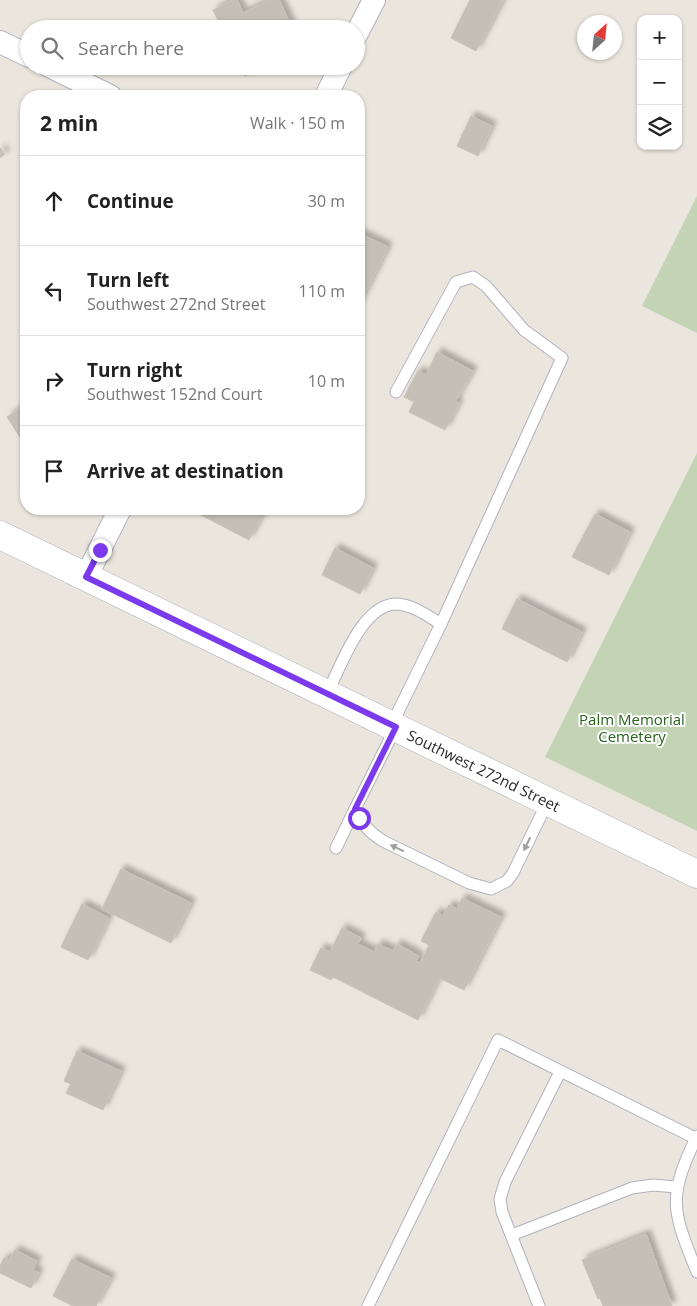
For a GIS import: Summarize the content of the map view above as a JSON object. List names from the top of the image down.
{
  "streets": {
    "street": ["Southwest 272nd Street"]
  },
  "parks": ["Palm Memorial Cemetery"],
  "north": "top right",
  "page": {
    "map_buttons": ["+", "−"],
    "search": "Search here",
    "heading": ["2 min", "Walk · 150 m"],
    "list": [
      ["Continue", "30 m"],
      ["Turn left", "Southwest 272nd Street", "110 m"],
      ["Turn right", "Southwest 152nd Court", "10 m"],
      "Arrive at destination"
    ]
  }
}
